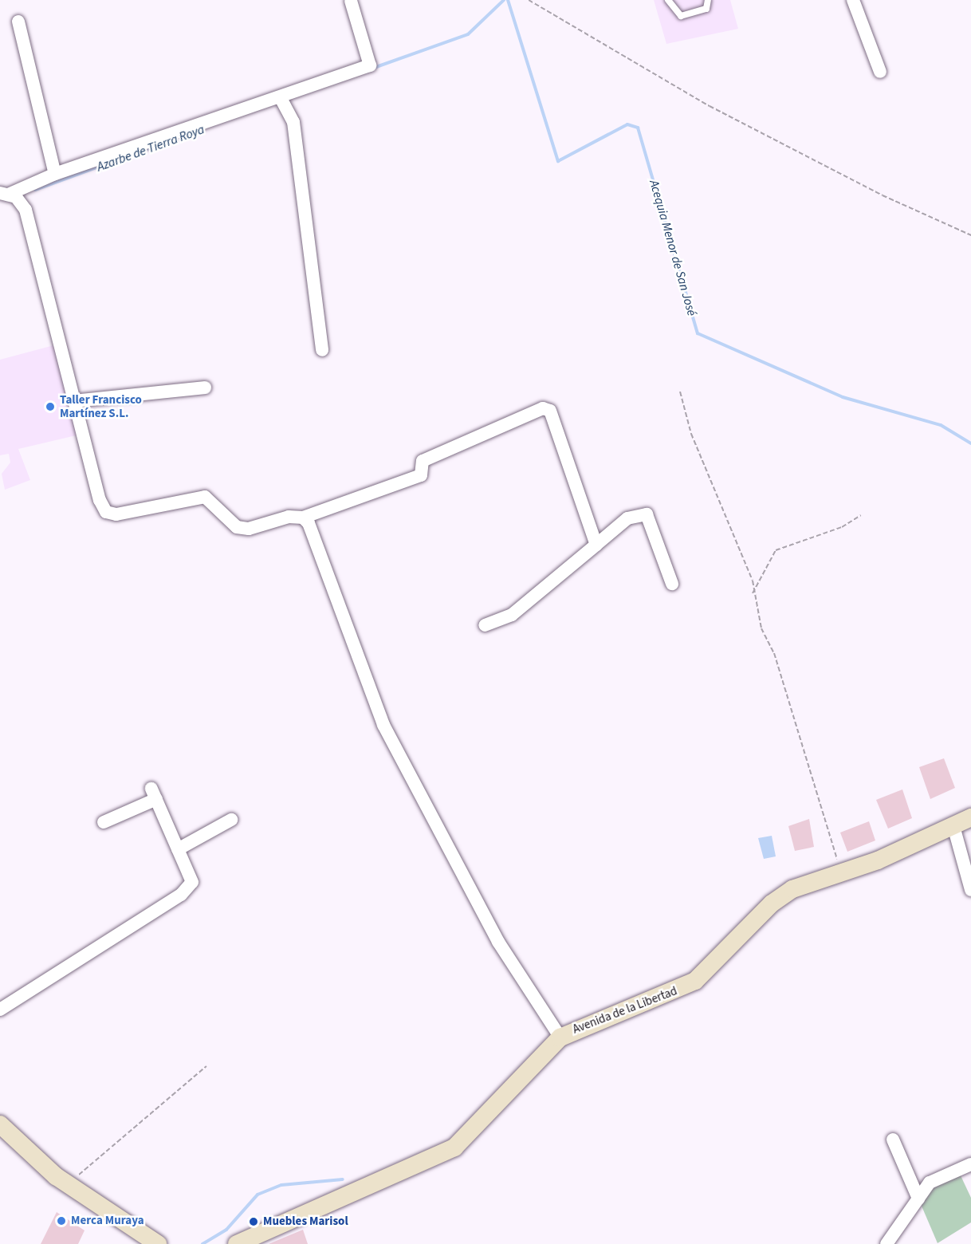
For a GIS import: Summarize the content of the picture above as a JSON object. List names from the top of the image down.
{
  "streets": {
    "main road": ["Avenida de la Libertad"]
  },
  "water": ["Azarbe de Tierra Roya", "Acequia Menor de San José"],
  "places": ["Taller Francisco Martínez S.L.", "Merca Muraya", "Muebles Marisol"]
}
